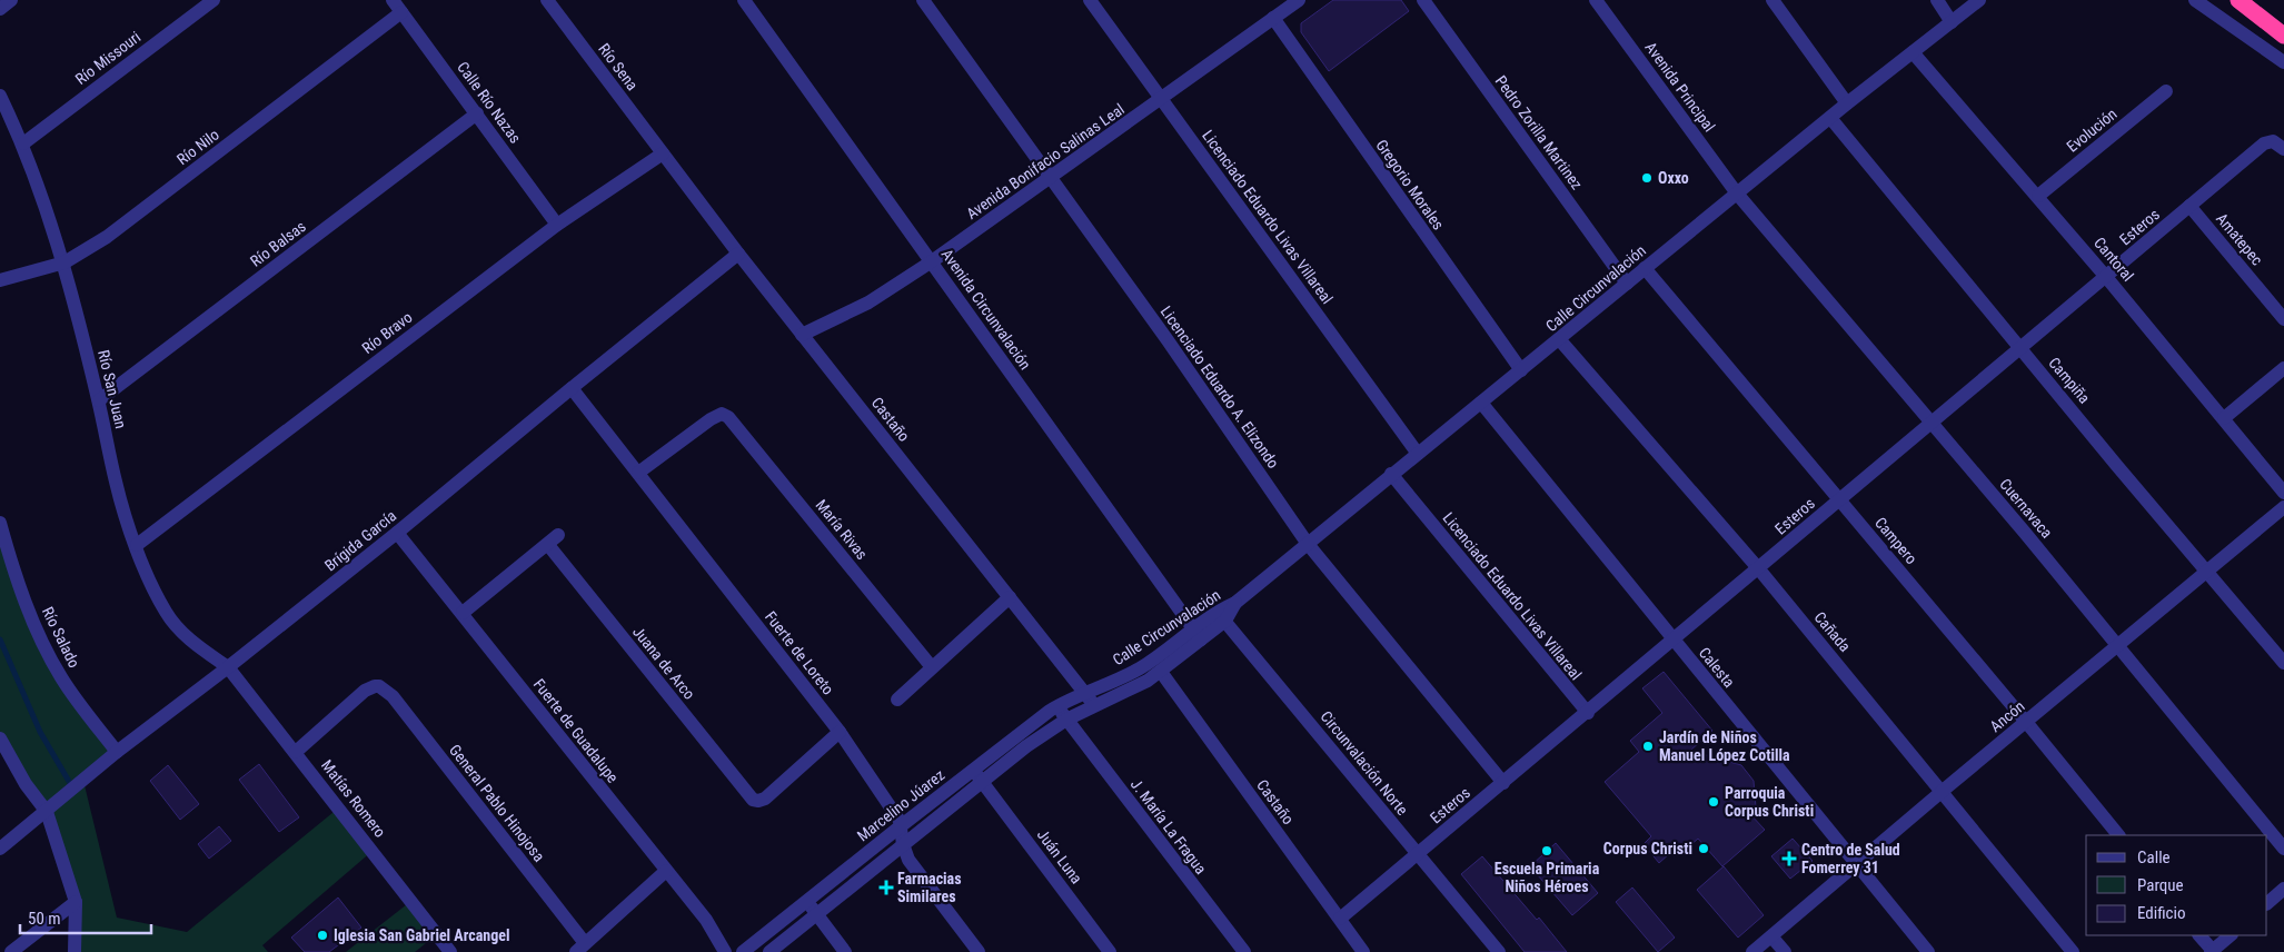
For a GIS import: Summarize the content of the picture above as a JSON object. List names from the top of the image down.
{
  "streets": {
    "street": [
      "Río Missouri",
      "Río Sena",
      "Avenida Principal",
      "Calle Río Nazas",
      "Evolución",
      "Pedro Zorilla Martinez",
      "Río Nilo",
      "Avenida Bonifacio Salinas Leal",
      "Gregorio Morales",
      "Licenciado Eduardo Livas Villareal",
      "Esteros",
      "Amatepec",
      "Río Balsas",
      "Cantoral",
      "Calle Circunvalación",
      "Avenida Circunvalación",
      "Río Bravo",
      "Campiña",
      "Licenciado Eduardo A. Elizondo",
      "Río San Juan",
      "Castaño",
      "Cuernavaca",
      "María Rivas",
      "Brígida García",
      "Campero",
      "Cañada",
      "Río Salado",
      "Fuerte de Loreto",
      "Juana de Arco",
      "Calesta",
      "Ancón",
      "Fuerte de Guadalupe",
      "Circunvalación Norte",
      "Matías Romero",
      "General Pablo Hinojosa",
      "Marcelino Júarez",
      "J. María La Fragua",
      "Juán Luna"
    ]
  },
  "crossings": [
    ["Río Missouri", "Río San Juan"],
    ["Río Sena", "Río Bravo"],
    ["Río Sena", "Castaño"],
    ["Avenida Principal", "Calle Circunvalación"],
    ["Avenida Principal", "Cuernavaca"],
    ["Calle Río Nazas", "Río Nilo"],
    ["Calle Río Nazas", "Río Balsas"],
    ["Calle Río Nazas", "Río Bravo"],
    ["Evolución", "Cantoral"],
    ["Pedro Zorilla Martinez", "Calle Circunvalación"],
    ["Río Nilo", "Río San Juan"],
    ["Avenida Bonifacio Salinas Leal", "Gregorio Morales"],
    ["Avenida Bonifacio Salinas Leal", "Licenciado Eduardo Livas Villareal"],
    ["Avenida Bonifacio Salinas Leal", "Avenida Circunvalación"],
    ["Avenida Bonifacio Salinas Leal", "Licenciado Eduardo A. Elizondo"],
    ["Avenida Bonifacio Salinas Leal", "Castaño"],
    ["Gregorio Morales", "Calle Circunvalación"],
    ["Licenciado Eduardo Livas Villareal", "Esteros"],
    ["Licenciado Eduardo Livas Villareal", "Calle Circunvalación"],
    ["Esteros", "Amatepec"],
    ["Esteros", "Cantoral"],
    ["Esteros", "Campiña"],
    ["Esteros", "Licenciado Eduardo A. Elizondo"],
    ["Esteros", "Castaño"],
    ["Esteros", "Cuernavaca"],
    ["Esteros", "Campero"],
    ["Esteros", "Cañada"],
    ["Esteros", "Calesta"],
    ["Esteros", "Circunvalación Norte"],
    ["Río Balsas", "Río San Juan"],
    ["Cantoral", "Calle Circunvalación"],
    ["Calle Circunvalación", "Avenida Circunvalación"],
    ["Calle Circunvalación", "Campiña"],
    ["Calle Circunvalación", "Licenciado Eduardo A. Elizondo"],
    ["Calle Circunvalación", "Castaño"],
    ["Calle Circunvalación", "Cuernavaca"],
    ["Calle Circunvalación", "Campero"],
    ["Calle Circunvalación", "Cañada"],
    ["Calle Circunvalación", "Calesta"],
    ["Calle Circunvalación", "Circunvalación Norte"],
    ["Calle Circunvalación", "Marcelino Júarez"],
    ["Río Bravo", "Río San Juan"],
    ["Río Bravo", "Castaño"],
    ["Campiña", "Ancón"],
    ["Río San Juan", "Brígida García"],
    ["Río San Juan", "Matías Romero"],
    ["Castaño", "Brígida García"],
    ["Castaño", "Marcelino Júarez"],
    ["Cuernavaca", "Ancón"],
    ["María Rivas", "Fuerte de Loreto"],
    ["Brígida García", "Río Salado"],
    ["Brígida García", "Fuerte de Loreto"],
    ["Brígida García", "Fuerte de Guadalupe"],
    ["Brígida García", "Matías Romero"],
    ["Campero", "Ancón"],
    ["Cañada", "Ancón"],
    ["Fuerte de Loreto", "Juana de Arco"],
    ["Fuerte de Loreto", "Marcelino Júarez"],
    ["Juana de Arco", "Fuerte de Guadalupe"],
    ["Calesta", "Ancón"],
    ["Fuerte de Guadalupe", "General Pablo Hinojosa"],
    ["Matías Romero", "General Pablo Hinojosa"],
    ["Marcelino Júarez", "J. María La Fragua"],
    ["Marcelino Júarez", "Juán Luna"]
  ],
  "places": {
    "other": [
      "Oxxo",
      "Jardín de Niños Manuel López Cotilla",
      "Parroquia Corpus Christi",
      "Corpus Christi",
      "Escuela Primaria Niños Héroes",
      "Iglesia San Gabriel Arcangel"
    ],
    "health": ["Centro de Salud Fomerrey 31", "Farmacias Similares"]
  },
  "legend": ["Calle", "Parque", "Edificio"],
  "scale_bar": "50 m"
}
